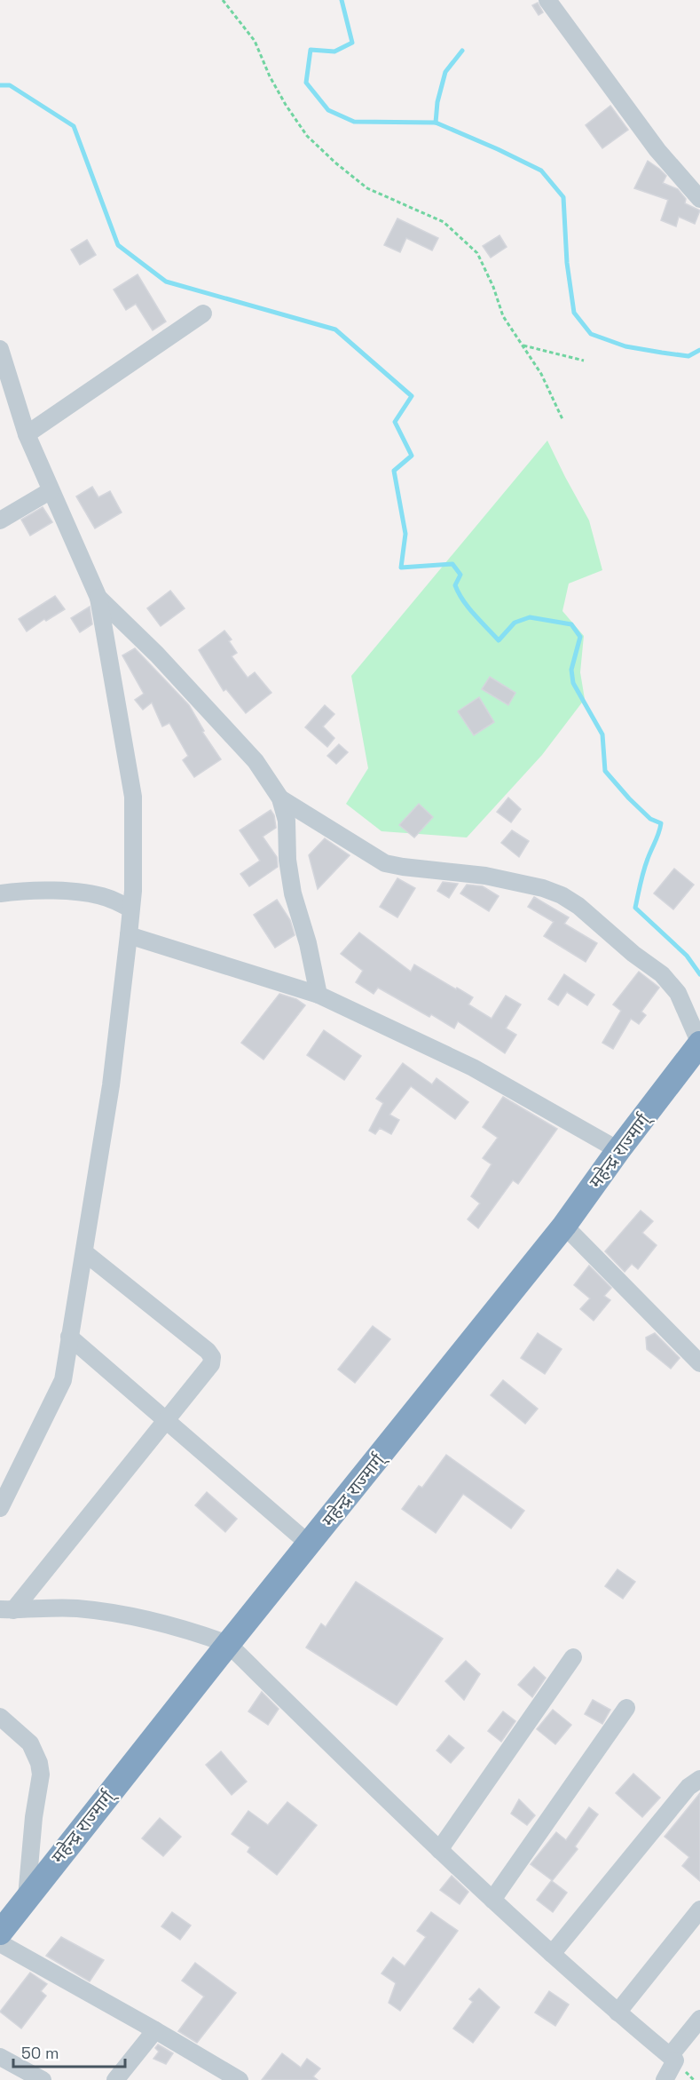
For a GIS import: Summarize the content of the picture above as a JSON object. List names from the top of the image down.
{
  "streets": {
    "highway": ["महेन्द्र राज्मार्ग्"]
  },
  "scale_bar": "50 m"
}
